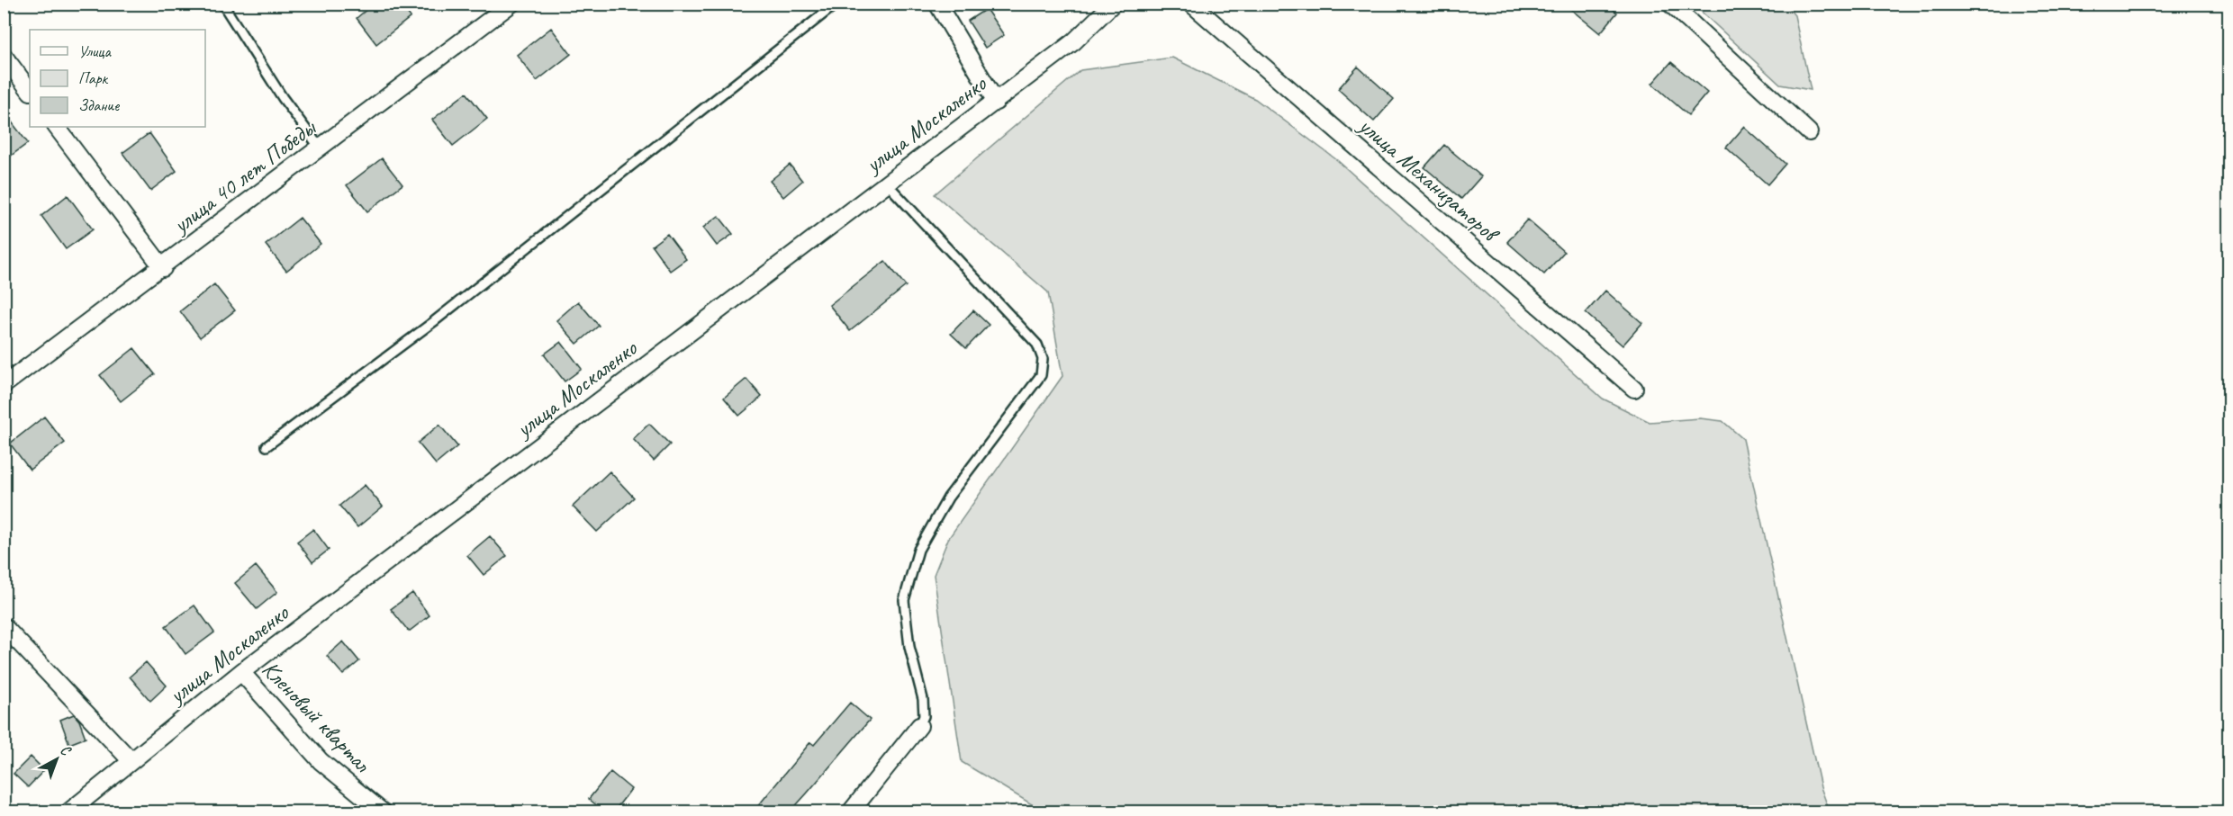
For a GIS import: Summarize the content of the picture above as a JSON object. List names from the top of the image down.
{
  "streets": {
    "street": [
      "улица Москаленко",
      "улица 40 лет Победы",
      "улица Механизаторов",
      "Кленовый квартал"
    ]
  },
  "crossings": [
    ["улица Москаленко", "Кленовый квартал"]
  ],
  "legend": ["Улица", "Парк", "Здание"],
  "north": "top right"
}
